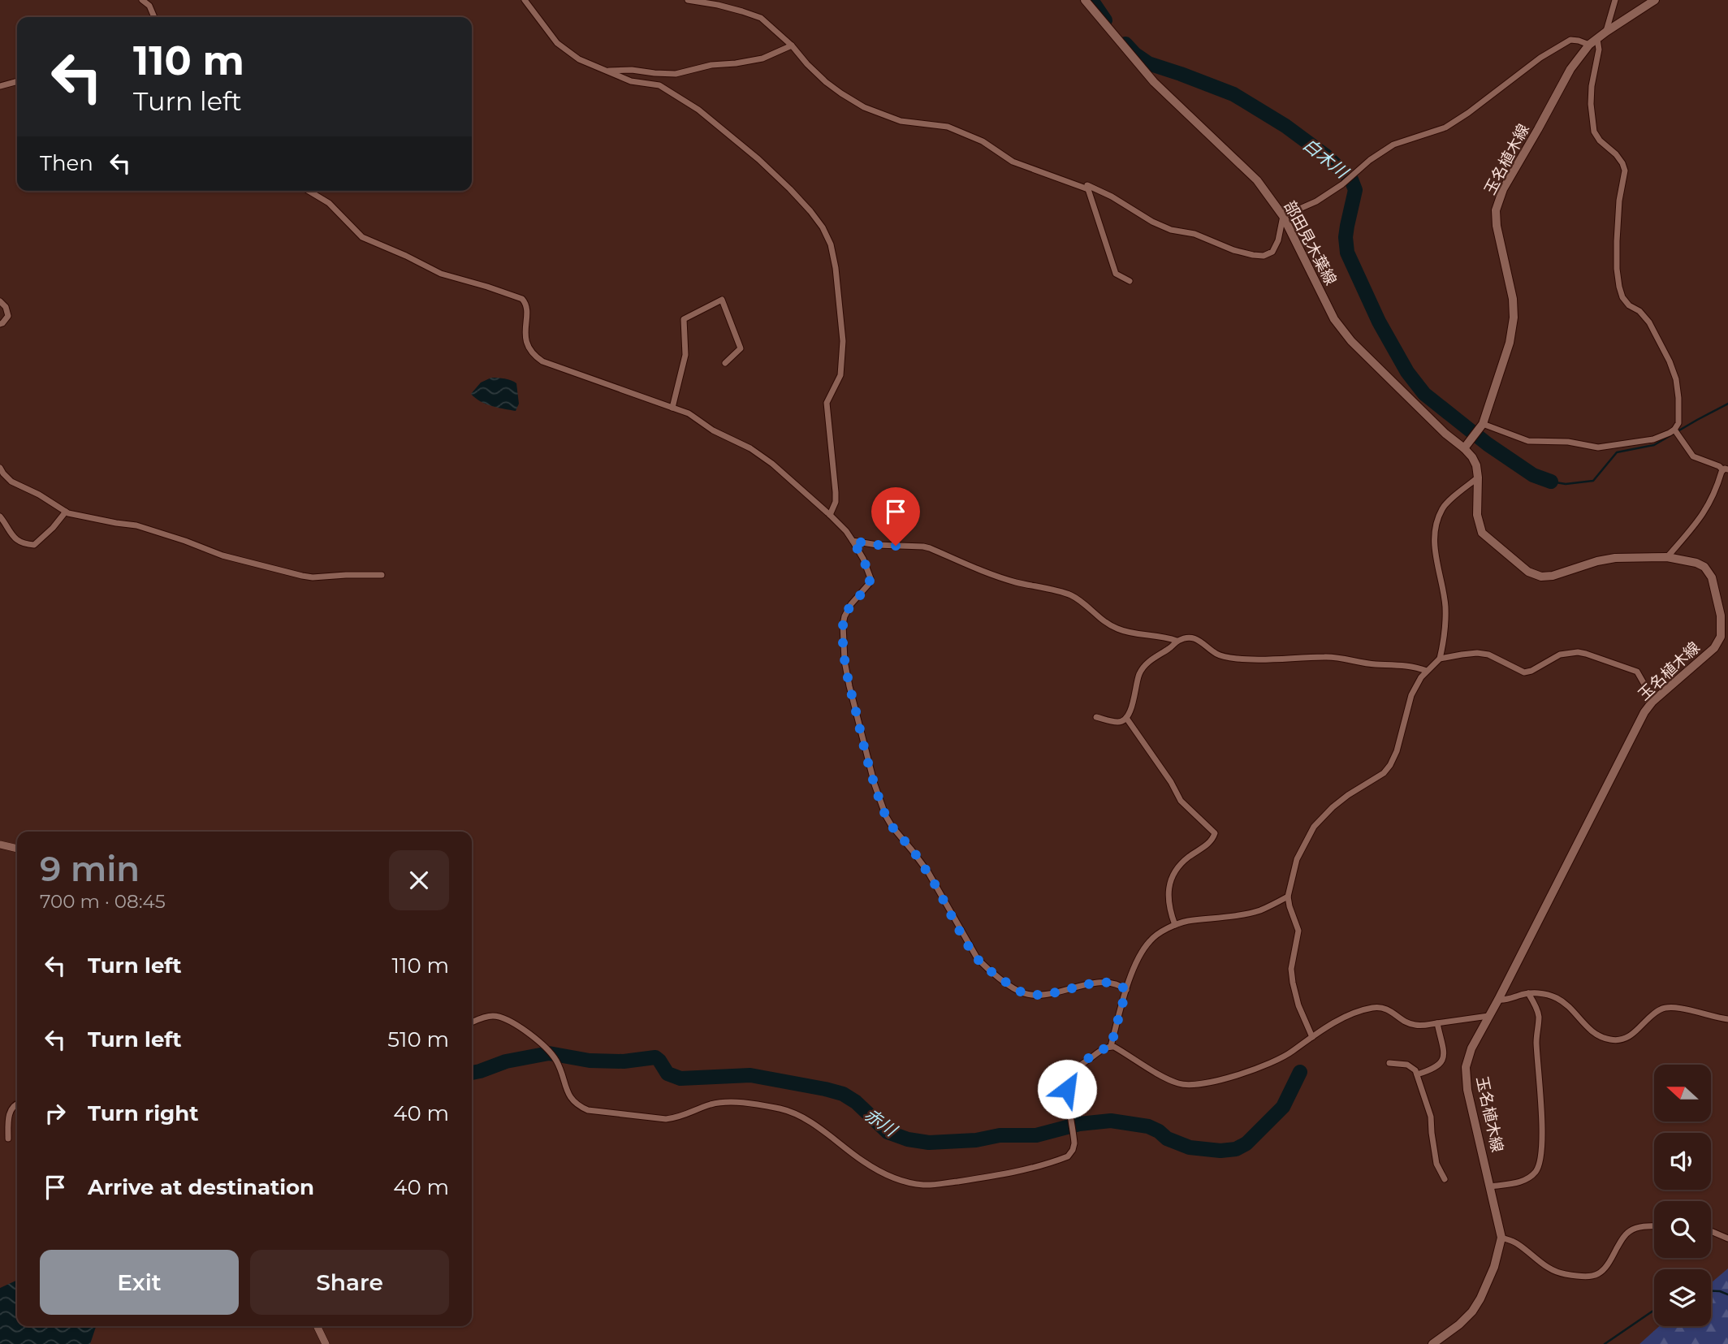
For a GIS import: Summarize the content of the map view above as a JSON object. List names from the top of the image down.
{
  "streets": {
    "main road": ["玉名植木線", "部田見木葉線"]
  },
  "crossings": [
    ["玉名植木線", "部田見木葉線"]
  ],
  "water": ["白木川", "赤川"],
  "north": "left",
  "page": {
    "turn": ["110 m", "Turn left"],
    "then": "Then",
    "heading": ["9 min", "700 m · 08:45"],
    "list": [
      {
        "name": "Turn left",
        "value": "110 m"
      },
      {
        "name": "Turn left",
        "value": "510 m"
      },
      {
        "name": "Turn right",
        "value": "40 m"
      },
      {
        "name": "Arrive at destination",
        "value": "40 m"
      }
    ],
    "buttons": ["Exit", "Share"]
  }
}
